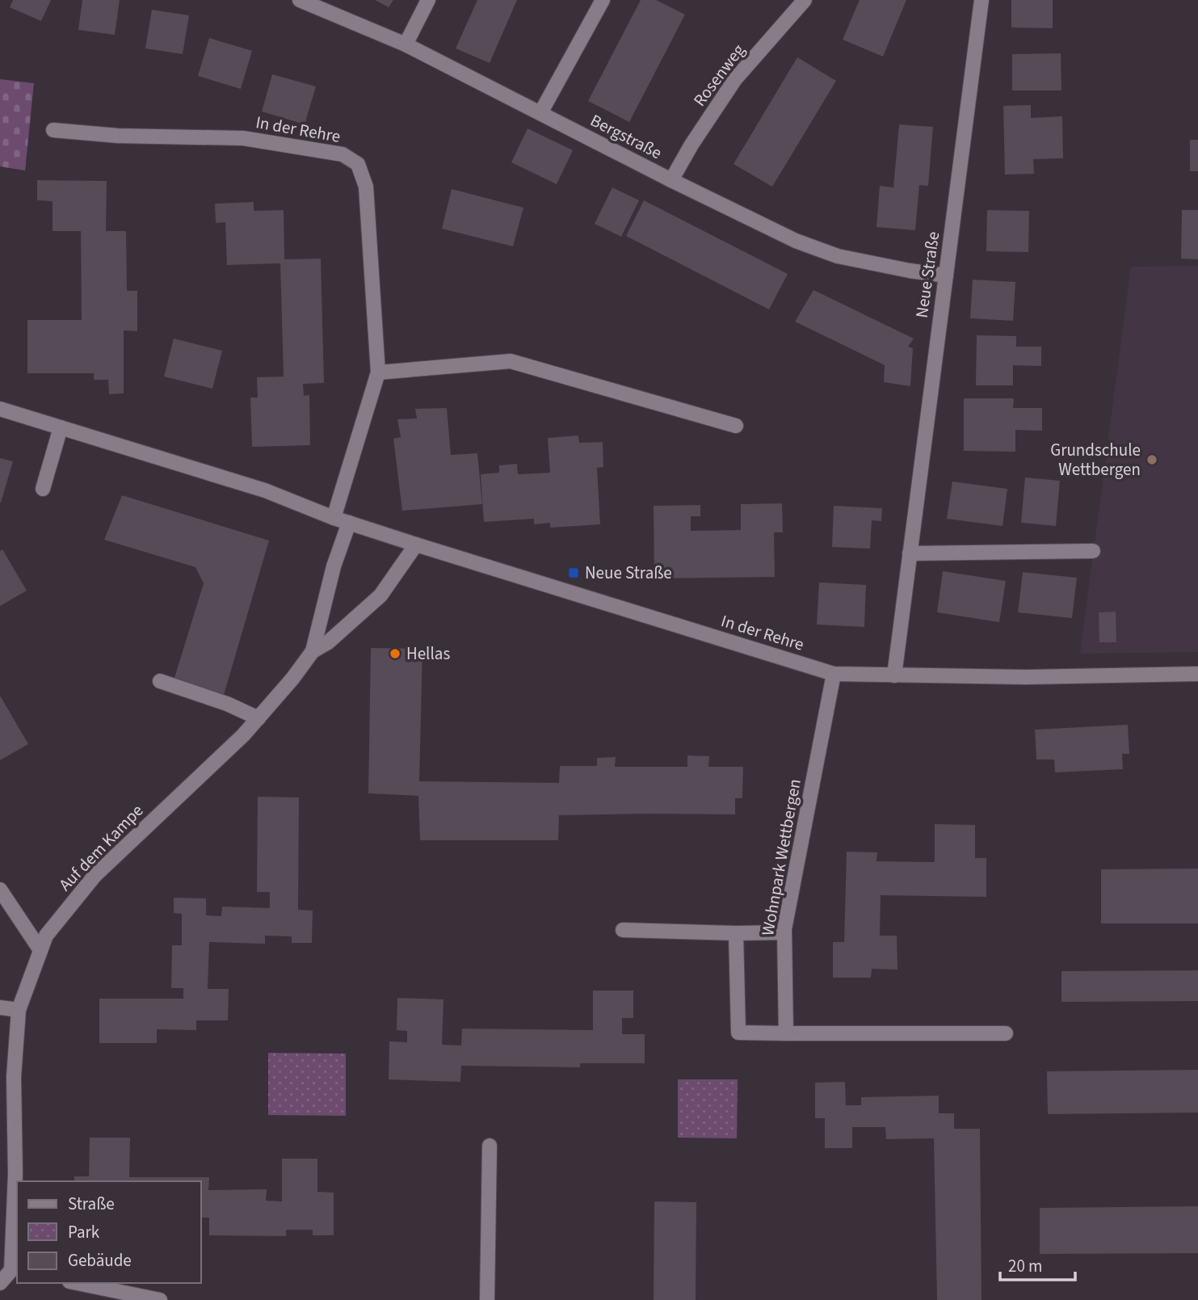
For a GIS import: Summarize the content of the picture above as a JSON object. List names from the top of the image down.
{
  "streets": {
    "street": [
      "Rosenweg",
      "In der Rehre",
      "Bergstraße",
      "Neue Straße",
      "Auf dem Kampe",
      "Wohnpark Wettbergen"
    ]
  },
  "crossings": [
    ["Rosenweg", "Bergstraße"],
    ["In der Rehre", "Neue Straße"],
    ["In der Rehre", "Auf dem Kampe"],
    ["In der Rehre", "Wohnpark Wettbergen"],
    ["Bergstraße", "Neue Straße"]
  ],
  "places": {
    "other": ["Grundschule Wettbergen", "Hellas"],
    "transit": ["Neue Straße"]
  },
  "legend": ["Straße", "Park", "Gebäude"],
  "scale_bar": "20 m"
}
